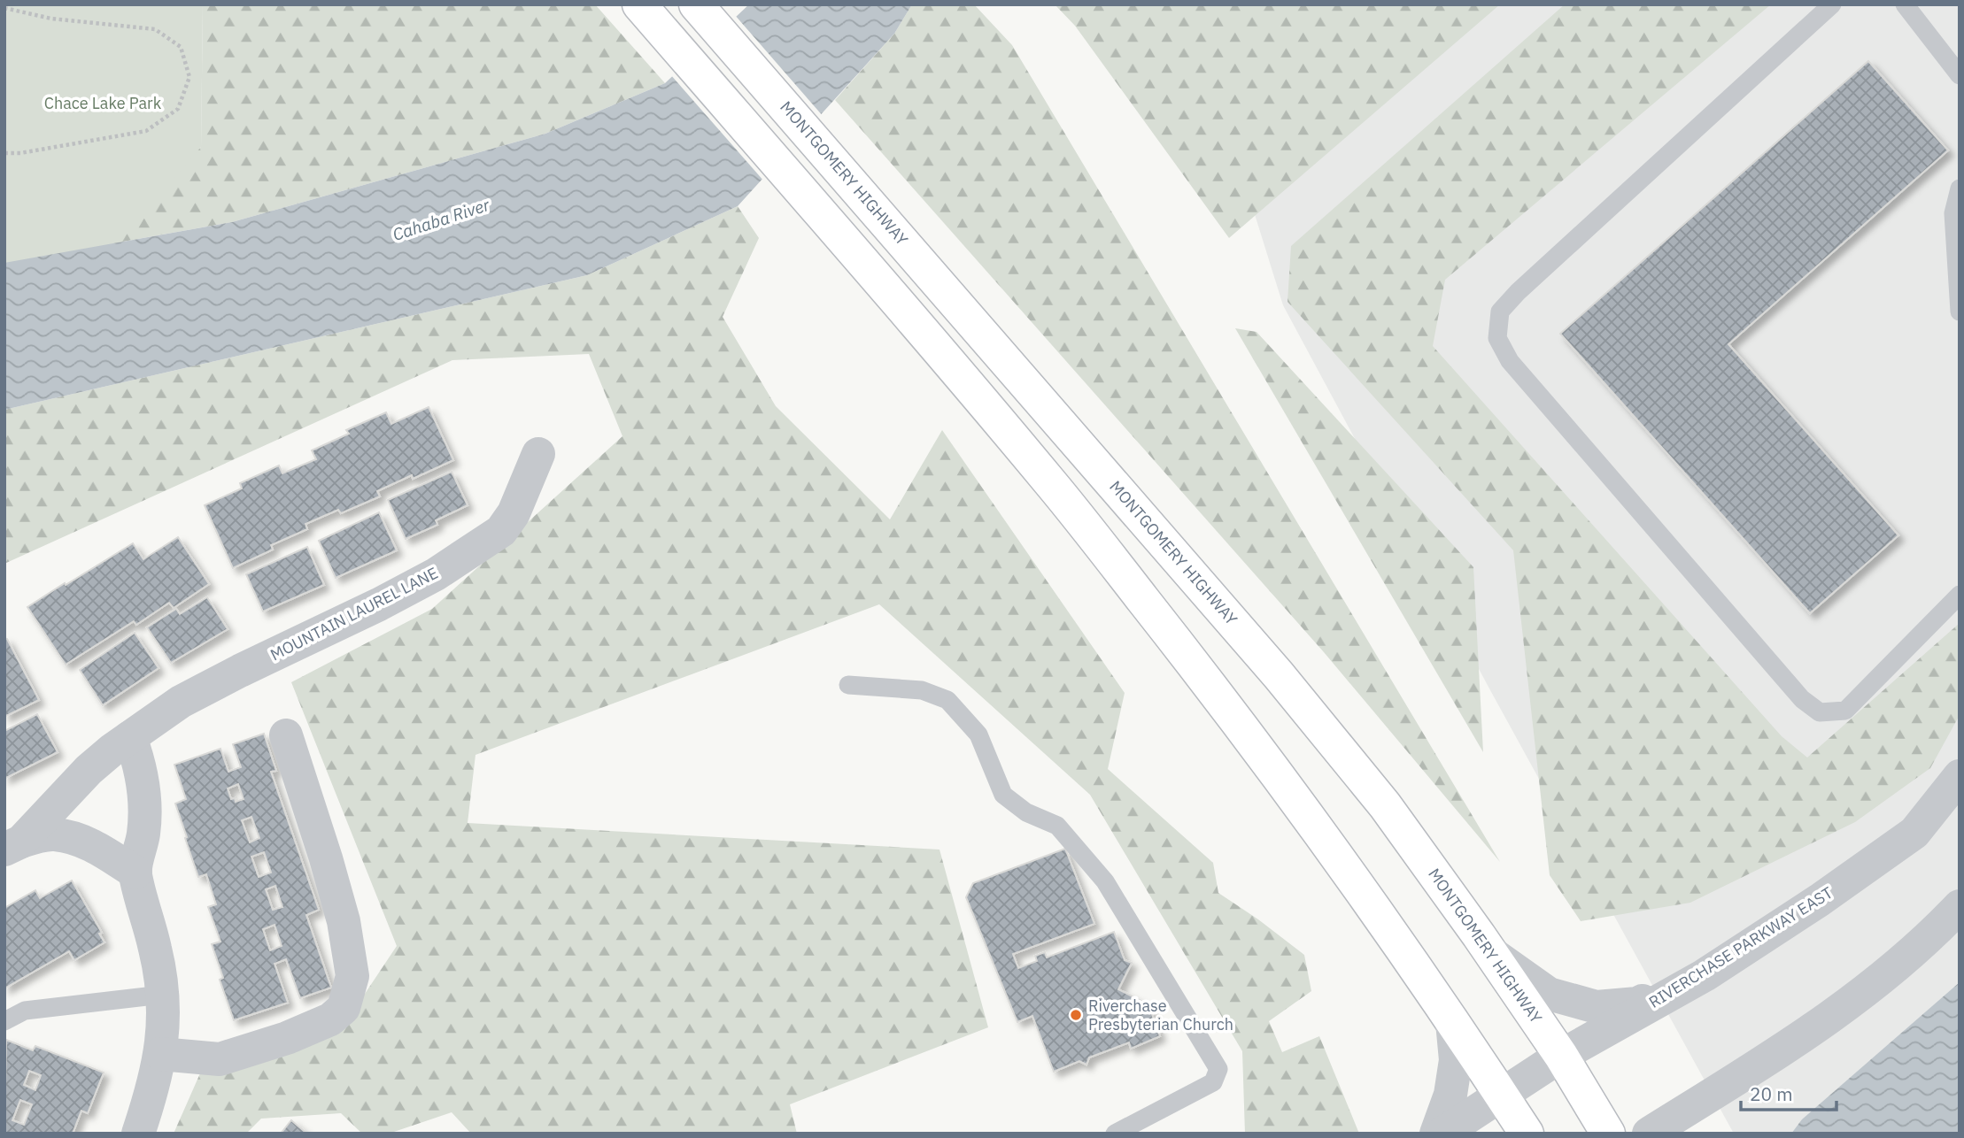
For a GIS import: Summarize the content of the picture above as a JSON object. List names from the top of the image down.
{
  "streets": {
    "main road": ["MONTGOMERY HIGHWAY"],
    "street": ["MOUNTAIN LAUREL LANE", "RIVERCHASE PARKWAY EAST"]
  },
  "crossings": [
    ["MONTGOMERY HIGHWAY", "RIVERCHASE PARKWAY EAST"]
  ],
  "water": ["Cahaba River"],
  "parks": ["Chace Lake Park"],
  "places": ["Riverchase Presbyterian Church"],
  "scale_bar": "20 m"
}
